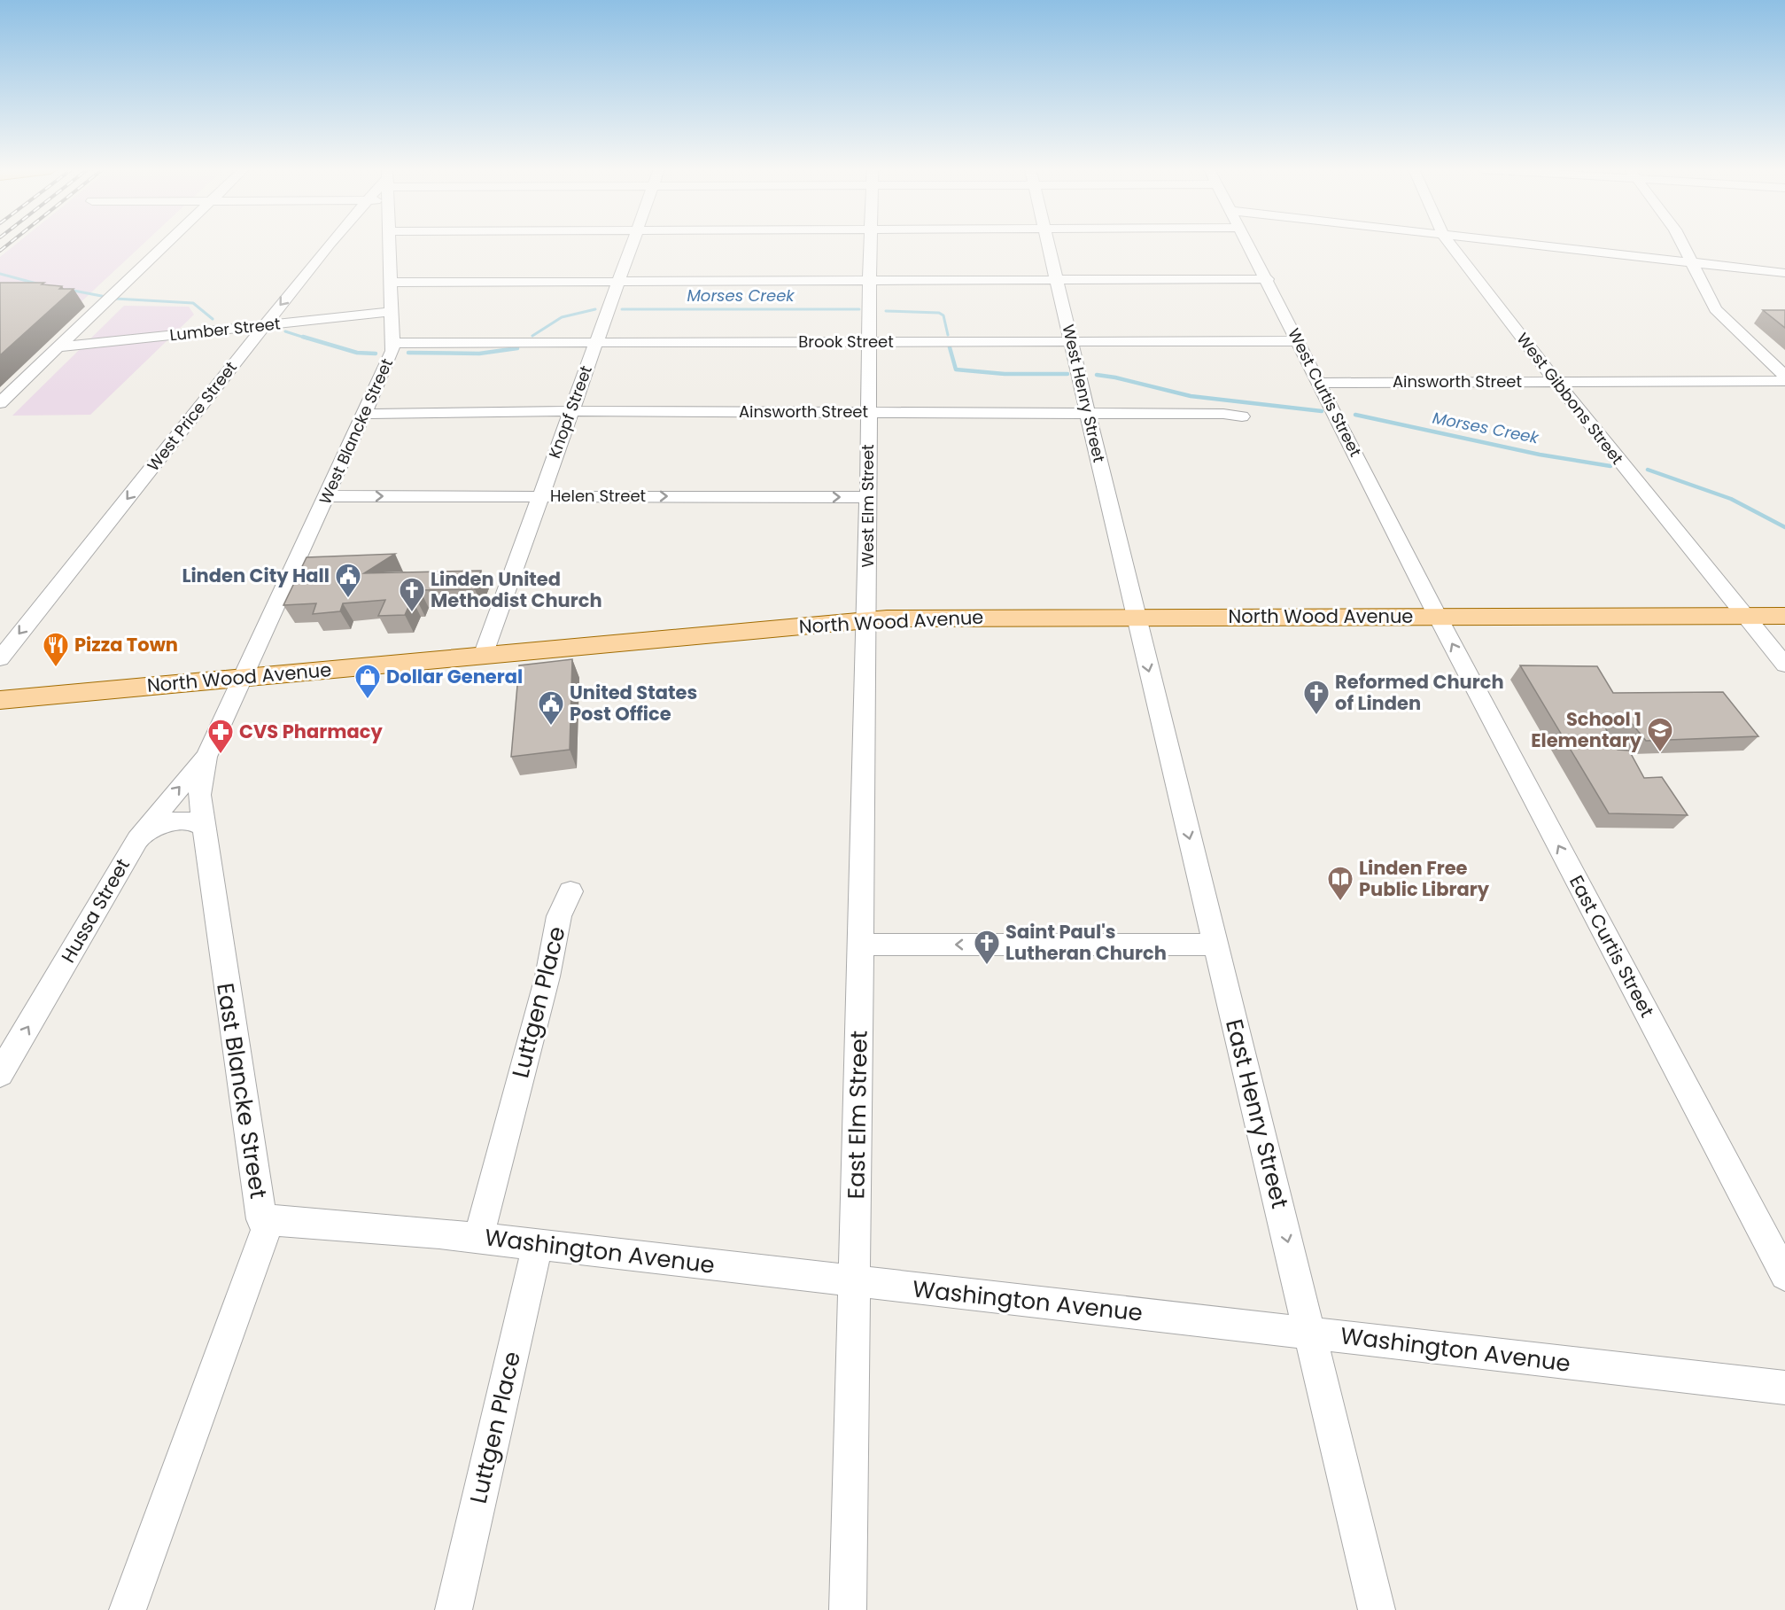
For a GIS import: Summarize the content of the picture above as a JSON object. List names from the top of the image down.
{
  "streets": {
    "main road": ["North Wood Avenue"],
    "street": [
      "Lumber Street",
      "Brook Street",
      "Ainsworth Street",
      "West Curtis Street",
      "West Henry Street",
      "West Gibbons Street",
      "Knopf Street",
      "West Price Street",
      "West Blancke Street",
      "Helen Street",
      "West Elm Street",
      "Hussa Street",
      "East Curtis Street",
      "Luttgen Place",
      "East Blancke Street",
      "East Henry Street",
      "East Elm Street",
      "Washington Avenue"
    ]
  },
  "crossings": [
    ["Lumber Street", "West Price Street"],
    ["Lumber Street", "West Blancke Street"],
    ["Brook Street", "West Curtis Street"],
    ["Brook Street", "West Henry Street"],
    ["Brook Street", "Knopf Street"],
    ["Brook Street", "West Blancke Street"],
    ["Brook Street", "West Elm Street"],
    ["Ainsworth Street", "West Curtis Street"],
    ["Ainsworth Street", "West Henry Street"],
    ["Ainsworth Street", "West Gibbons Street"],
    ["Ainsworth Street", "Knopf Street"],
    ["Ainsworth Street", "West Blancke Street"],
    ["Ainsworth Street", "West Elm Street"],
    ["West Curtis Street", "North Wood Avenue"],
    ["West Curtis Street", "East Curtis Street"],
    ["West Henry Street", "North Wood Avenue"],
    ["West Henry Street", "East Henry Street"],
    ["West Gibbons Street", "North Wood Avenue"],
    ["Knopf Street", "Helen Street"],
    ["Knopf Street", "North Wood Avenue"],
    ["West Blancke Street", "Helen Street"],
    ["West Blancke Street", "North Wood Avenue"],
    ["West Blancke Street", "East Blancke Street"],
    ["Helen Street", "West Elm Street"],
    ["West Elm Street", "North Wood Avenue"],
    ["West Elm Street", "East Elm Street"],
    ["North Wood Avenue", "East Curtis Street"],
    ["North Wood Avenue", "East Blancke Street"],
    ["North Wood Avenue", "East Henry Street"],
    ["North Wood Avenue", "East Elm Street"],
    ["Hussa Street", "East Blancke Street"],
    ["Luttgen Place", "Washington Avenue"],
    ["East Blancke Street", "Washington Avenue"],
    ["East Henry Street", "Washington Avenue"],
    ["East Elm Street", "Washington Avenue"]
  ],
  "one_way": [
    "Helen Street",
    "Hussa Street",
    "East Curtis Street",
    "East Henry Street"
  ],
  "water": ["Morses Creek"],
  "places": {
    "public building": ["Linden City Hall", "United States Post Office"],
    "church": ["Linden United Methodist Church", "Reformed Church of Linden", "Saint Paul's Lutheran Church"],
    "restaurant": ["Pizza Town"],
    "shop": ["Dollar General"],
    "school or university": ["School 1 Elementary"],
    "pharmacy": ["CVS Pharmacy"],
    "library": ["Linden Free Public Library"]
  }
}
